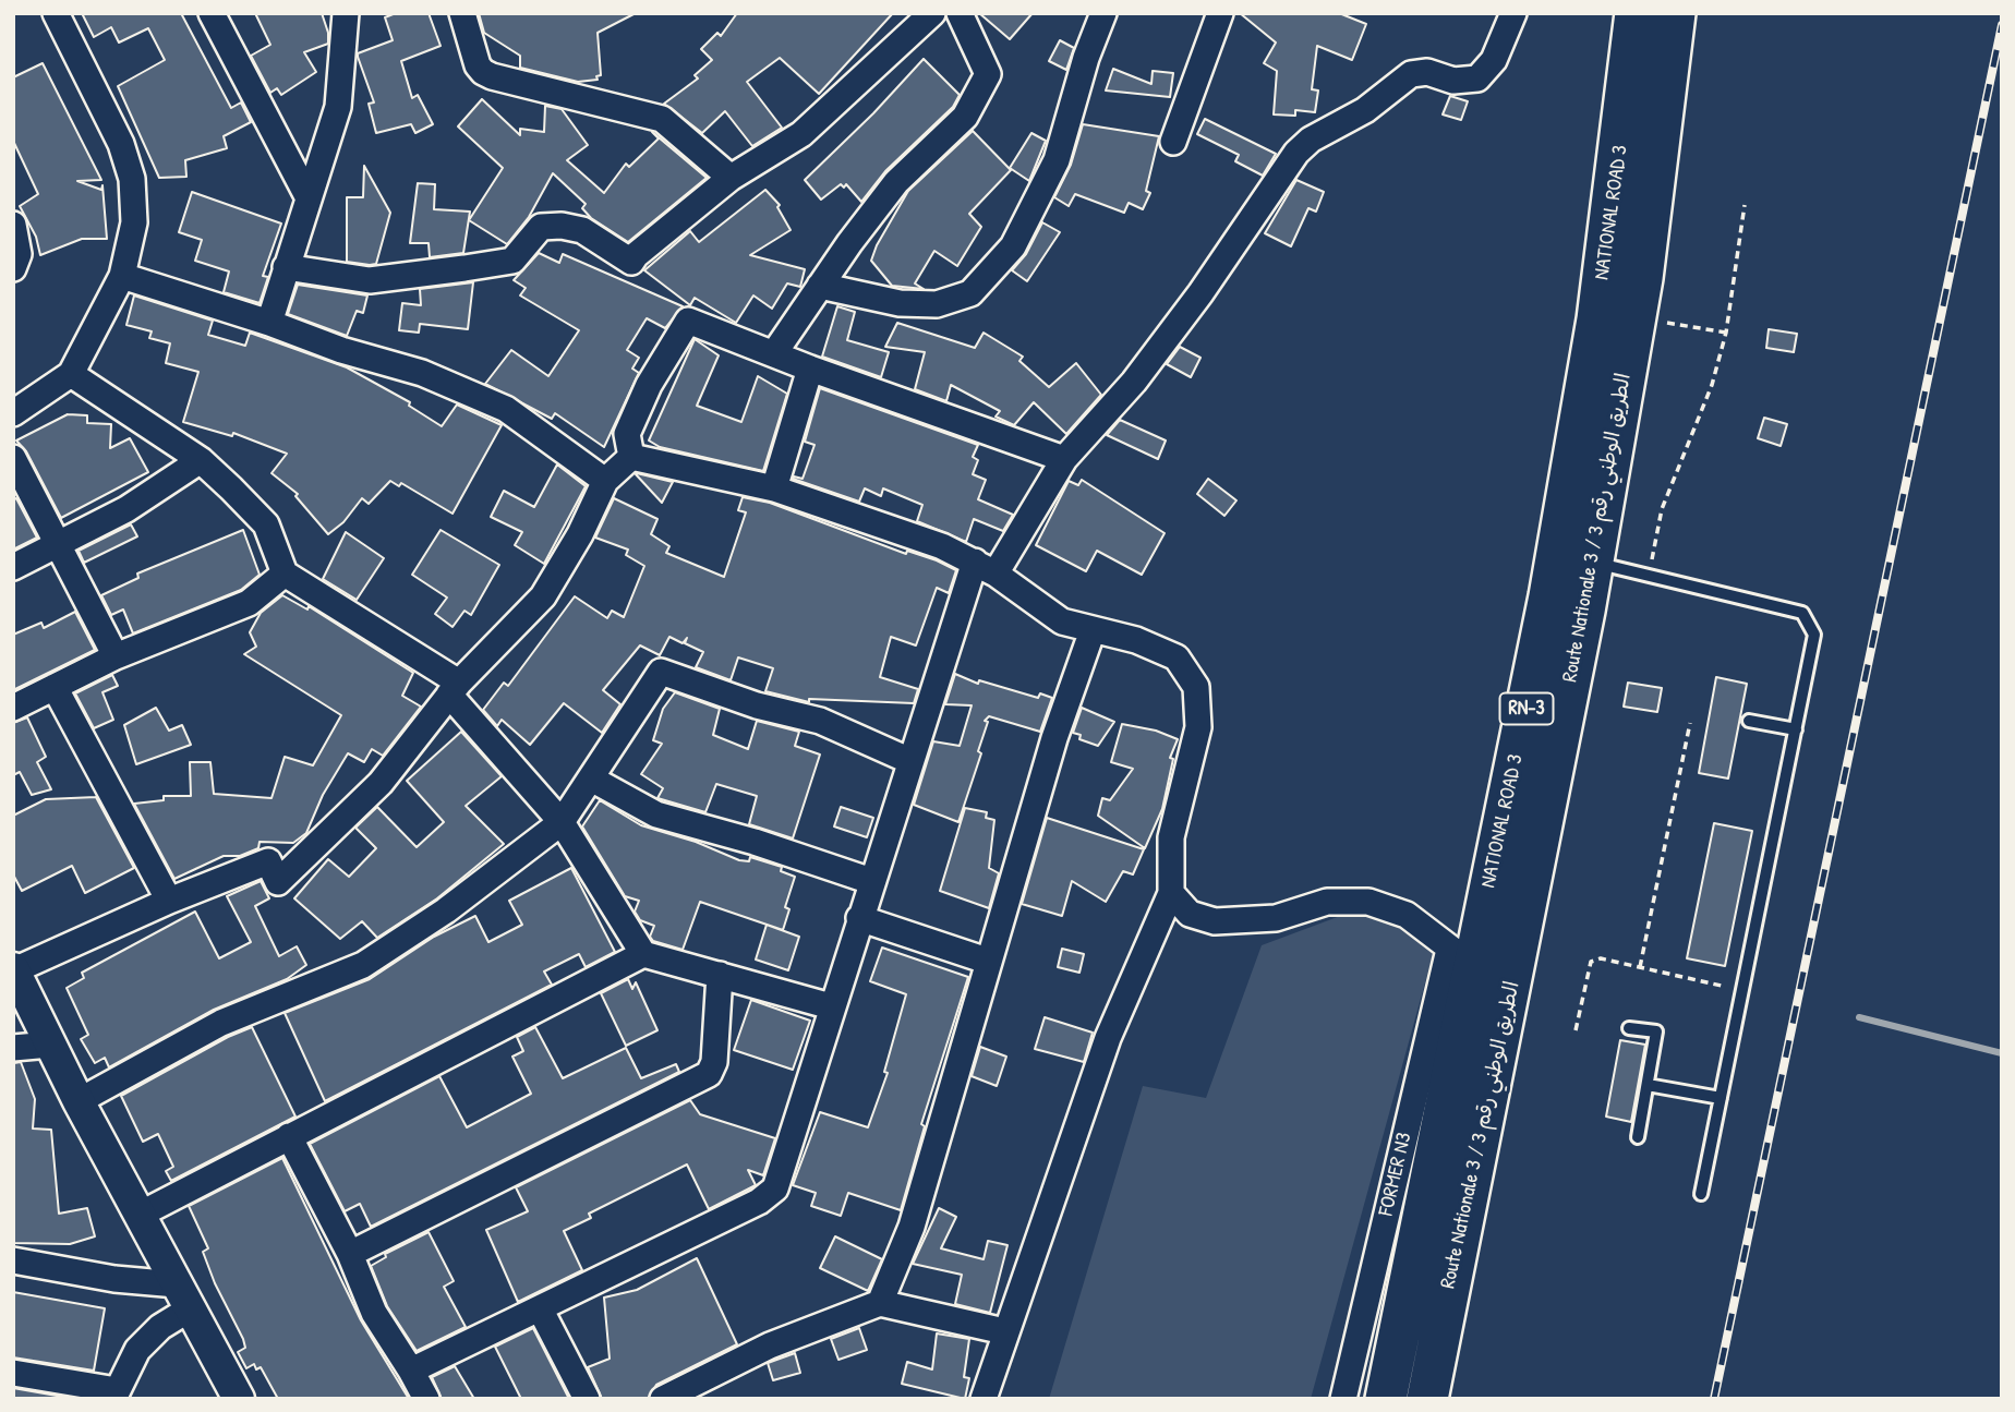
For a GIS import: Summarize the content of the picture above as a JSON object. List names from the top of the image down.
{
  "streets": {
    "highway": ["NATIONAL ROAD 3", "Route Nationale 3 / الطريق الوطني رقم 3", "RN-3"],
    "street": ["FORMER N3"]
  },
  "crossings": [
    ["NATIONAL ROAD 3", "FORMER N3"]
  ]
}
